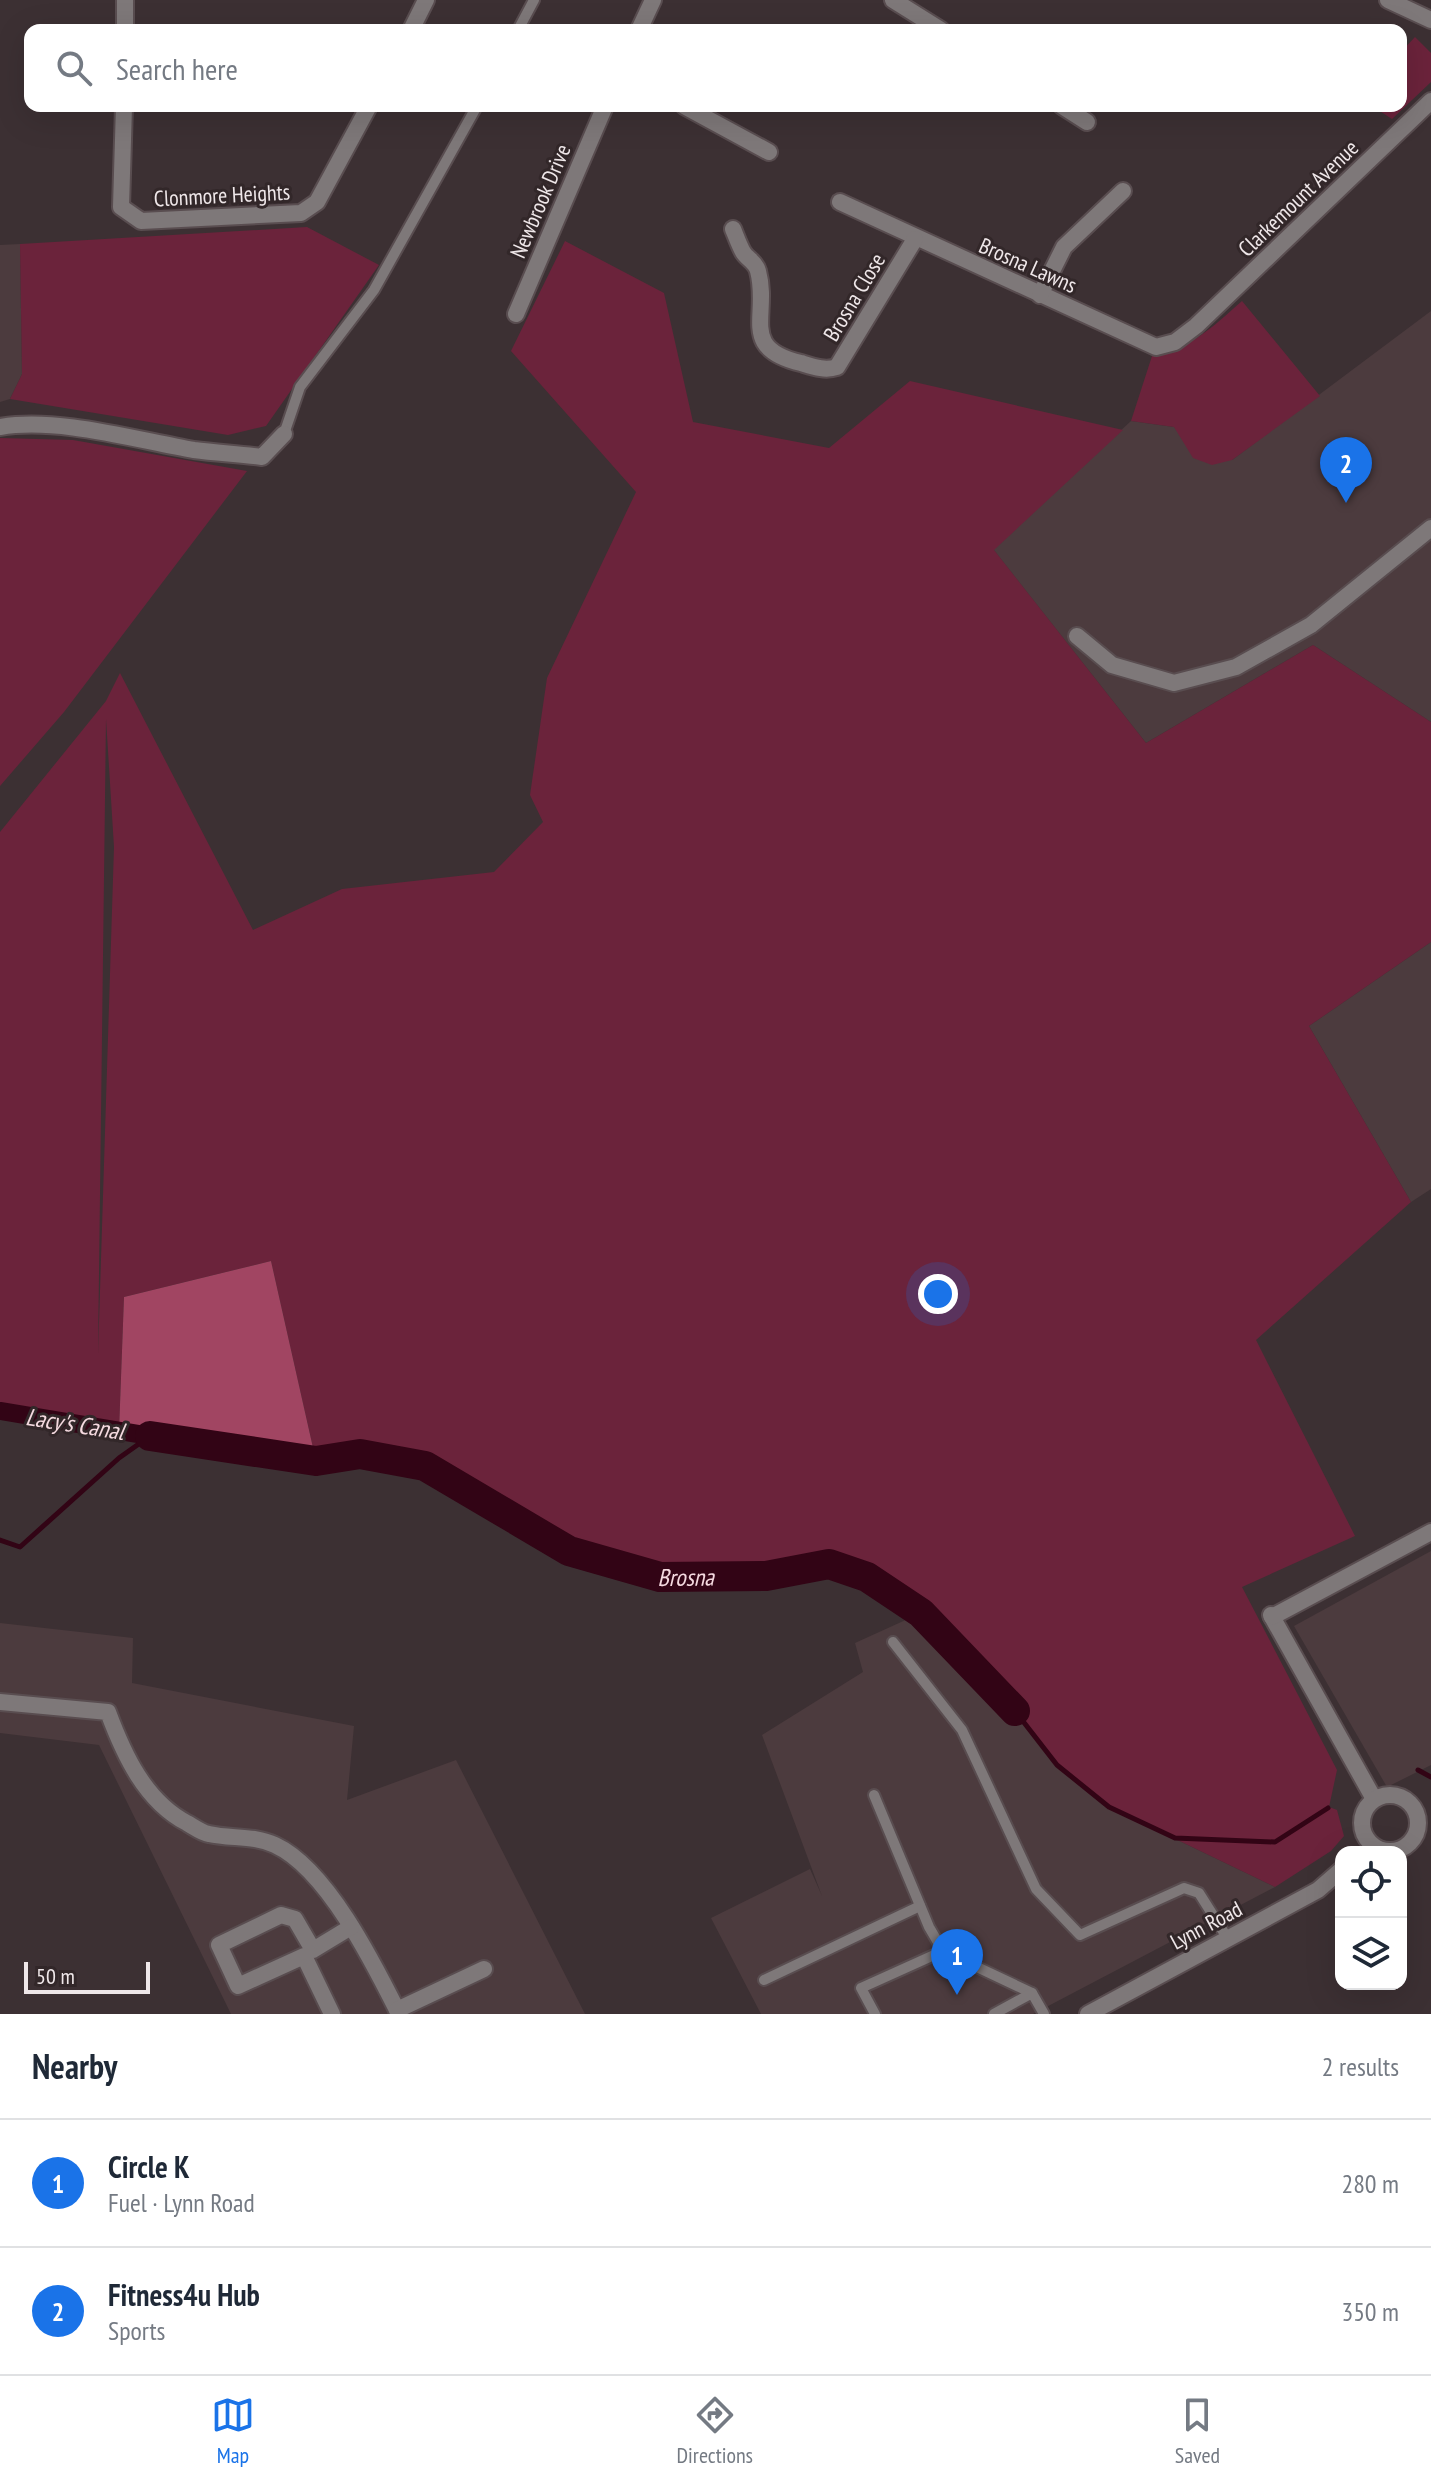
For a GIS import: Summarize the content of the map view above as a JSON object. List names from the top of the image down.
{
  "streets": {
    "street": [
      "Clonmore Heights",
      "Clarkemount Avenue",
      "Newbrook Drive",
      "Brosna Lawns",
      "Brosna Close",
      "Lynn Road"
    ]
  },
  "crossings": [
    ["Clarkemount Avenue", "Brosna Lawns"],
    ["Brosna Lawns", "Brosna Close"]
  ],
  "water": ["Lacy's Canal", "Brosna"],
  "scale_bar": "50 m",
  "page": {
    "search": "Search here",
    "pins": ["2", "1"],
    "scale": "50 m",
    "heading": ["Nearby", "2 results"],
    "list": [
      {
        "mark": "1",
        "name": "Circle K",
        "note": "Fuel · Lynn Road",
        "value": "280 m"
      },
      {
        "mark": "2",
        "name": "Fitness4u Hub",
        "note": "Sports",
        "value": "350 m"
      }
    ],
    "nav": ["Map", "Directions", "Saved"]
  }
}
